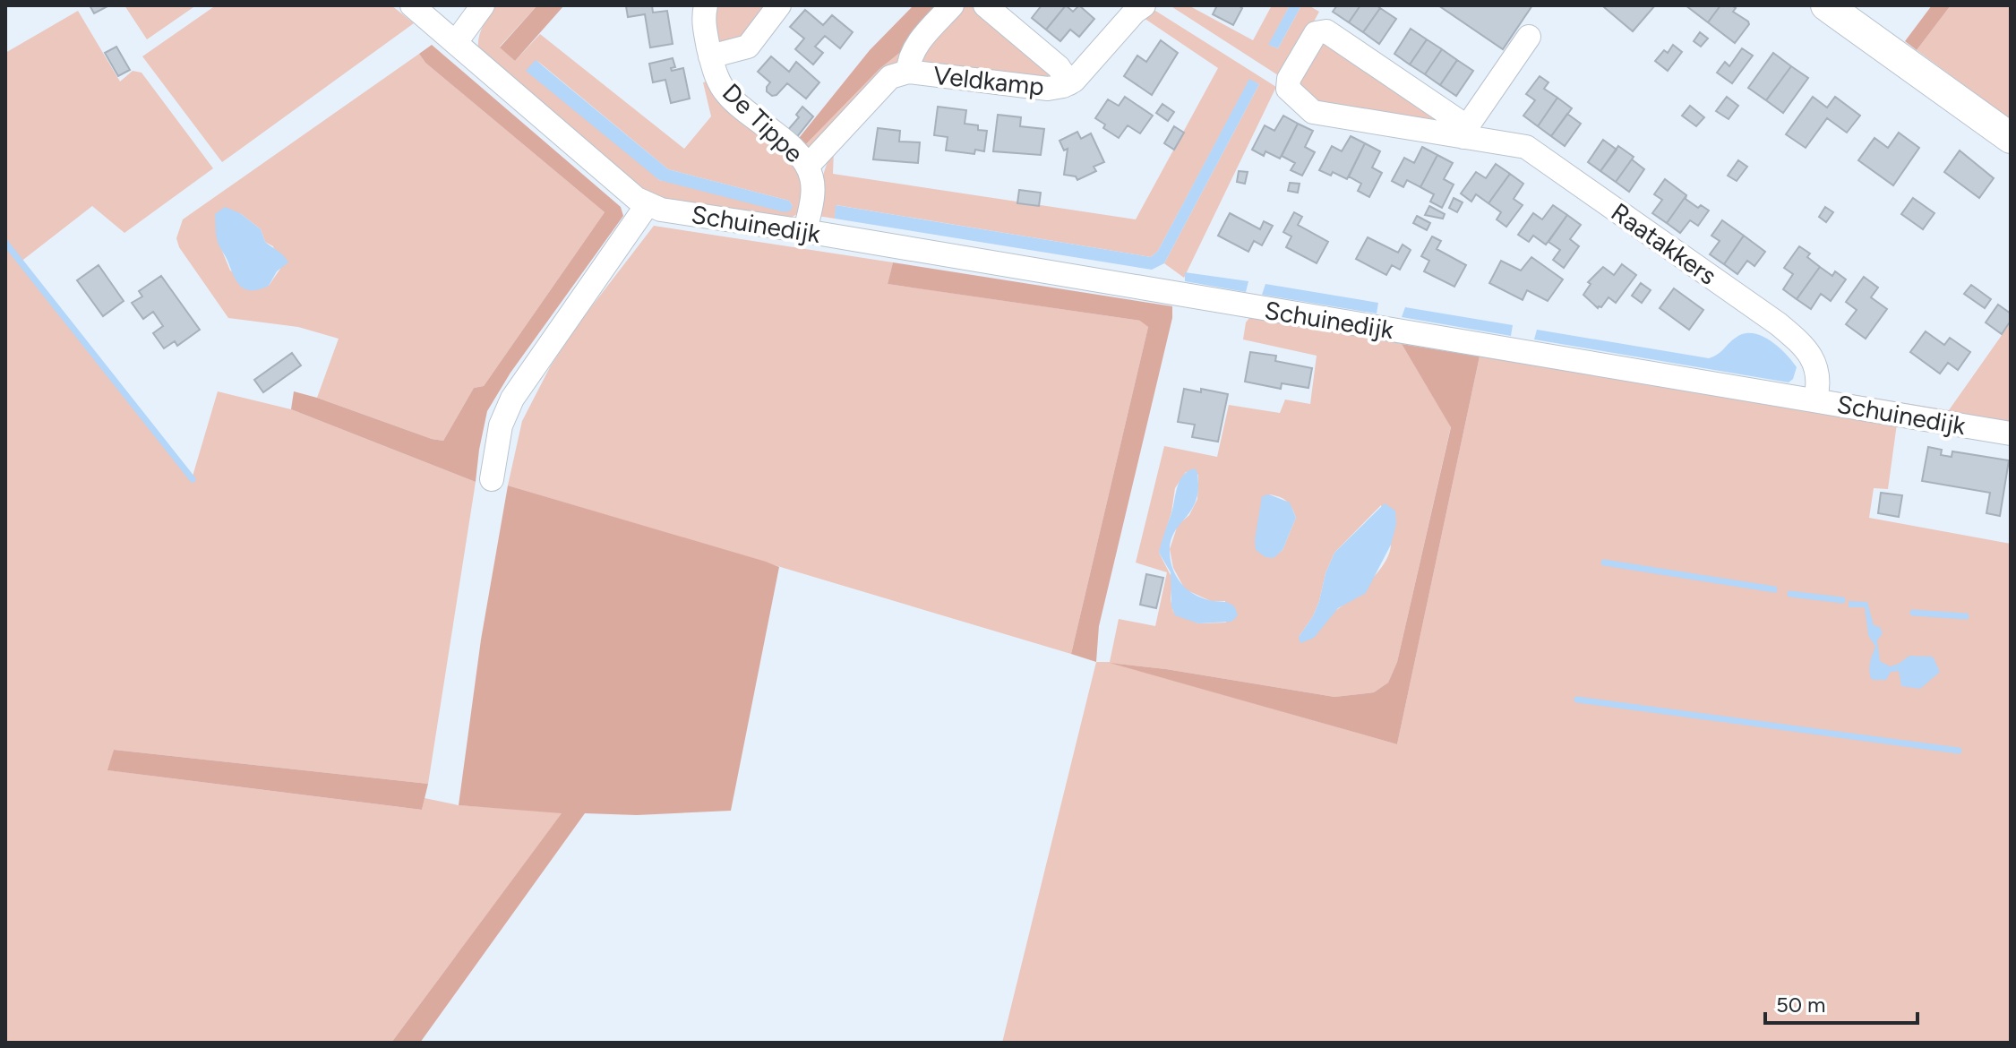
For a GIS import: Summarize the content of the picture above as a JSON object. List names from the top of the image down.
{
  "streets": {
    "street": [
      "Veldkamp",
      "De Tippe",
      "Schuinedijk",
      "Raatakkers"
    ]
  },
  "crossings": [
    ["Veldkamp", "De Tippe"],
    ["De Tippe", "Schuinedijk"],
    ["Schuinedijk", "Raatakkers"]
  ],
  "scale_bar": "50 m"
}
